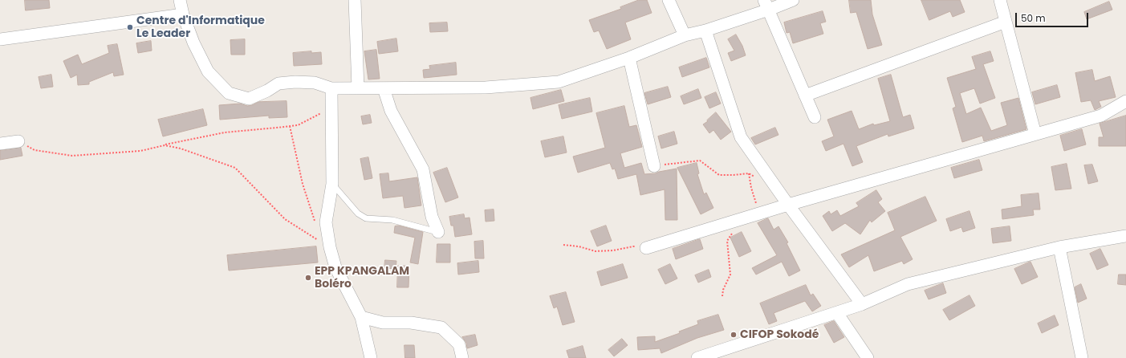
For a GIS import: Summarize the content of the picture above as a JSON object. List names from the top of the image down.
{
  "places": ["Centre d'Informatique Le Leader", "EPP KPANGALAM Boléro", "CIFOP Sokodé"],
  "scale_bar": "50 m"
}
